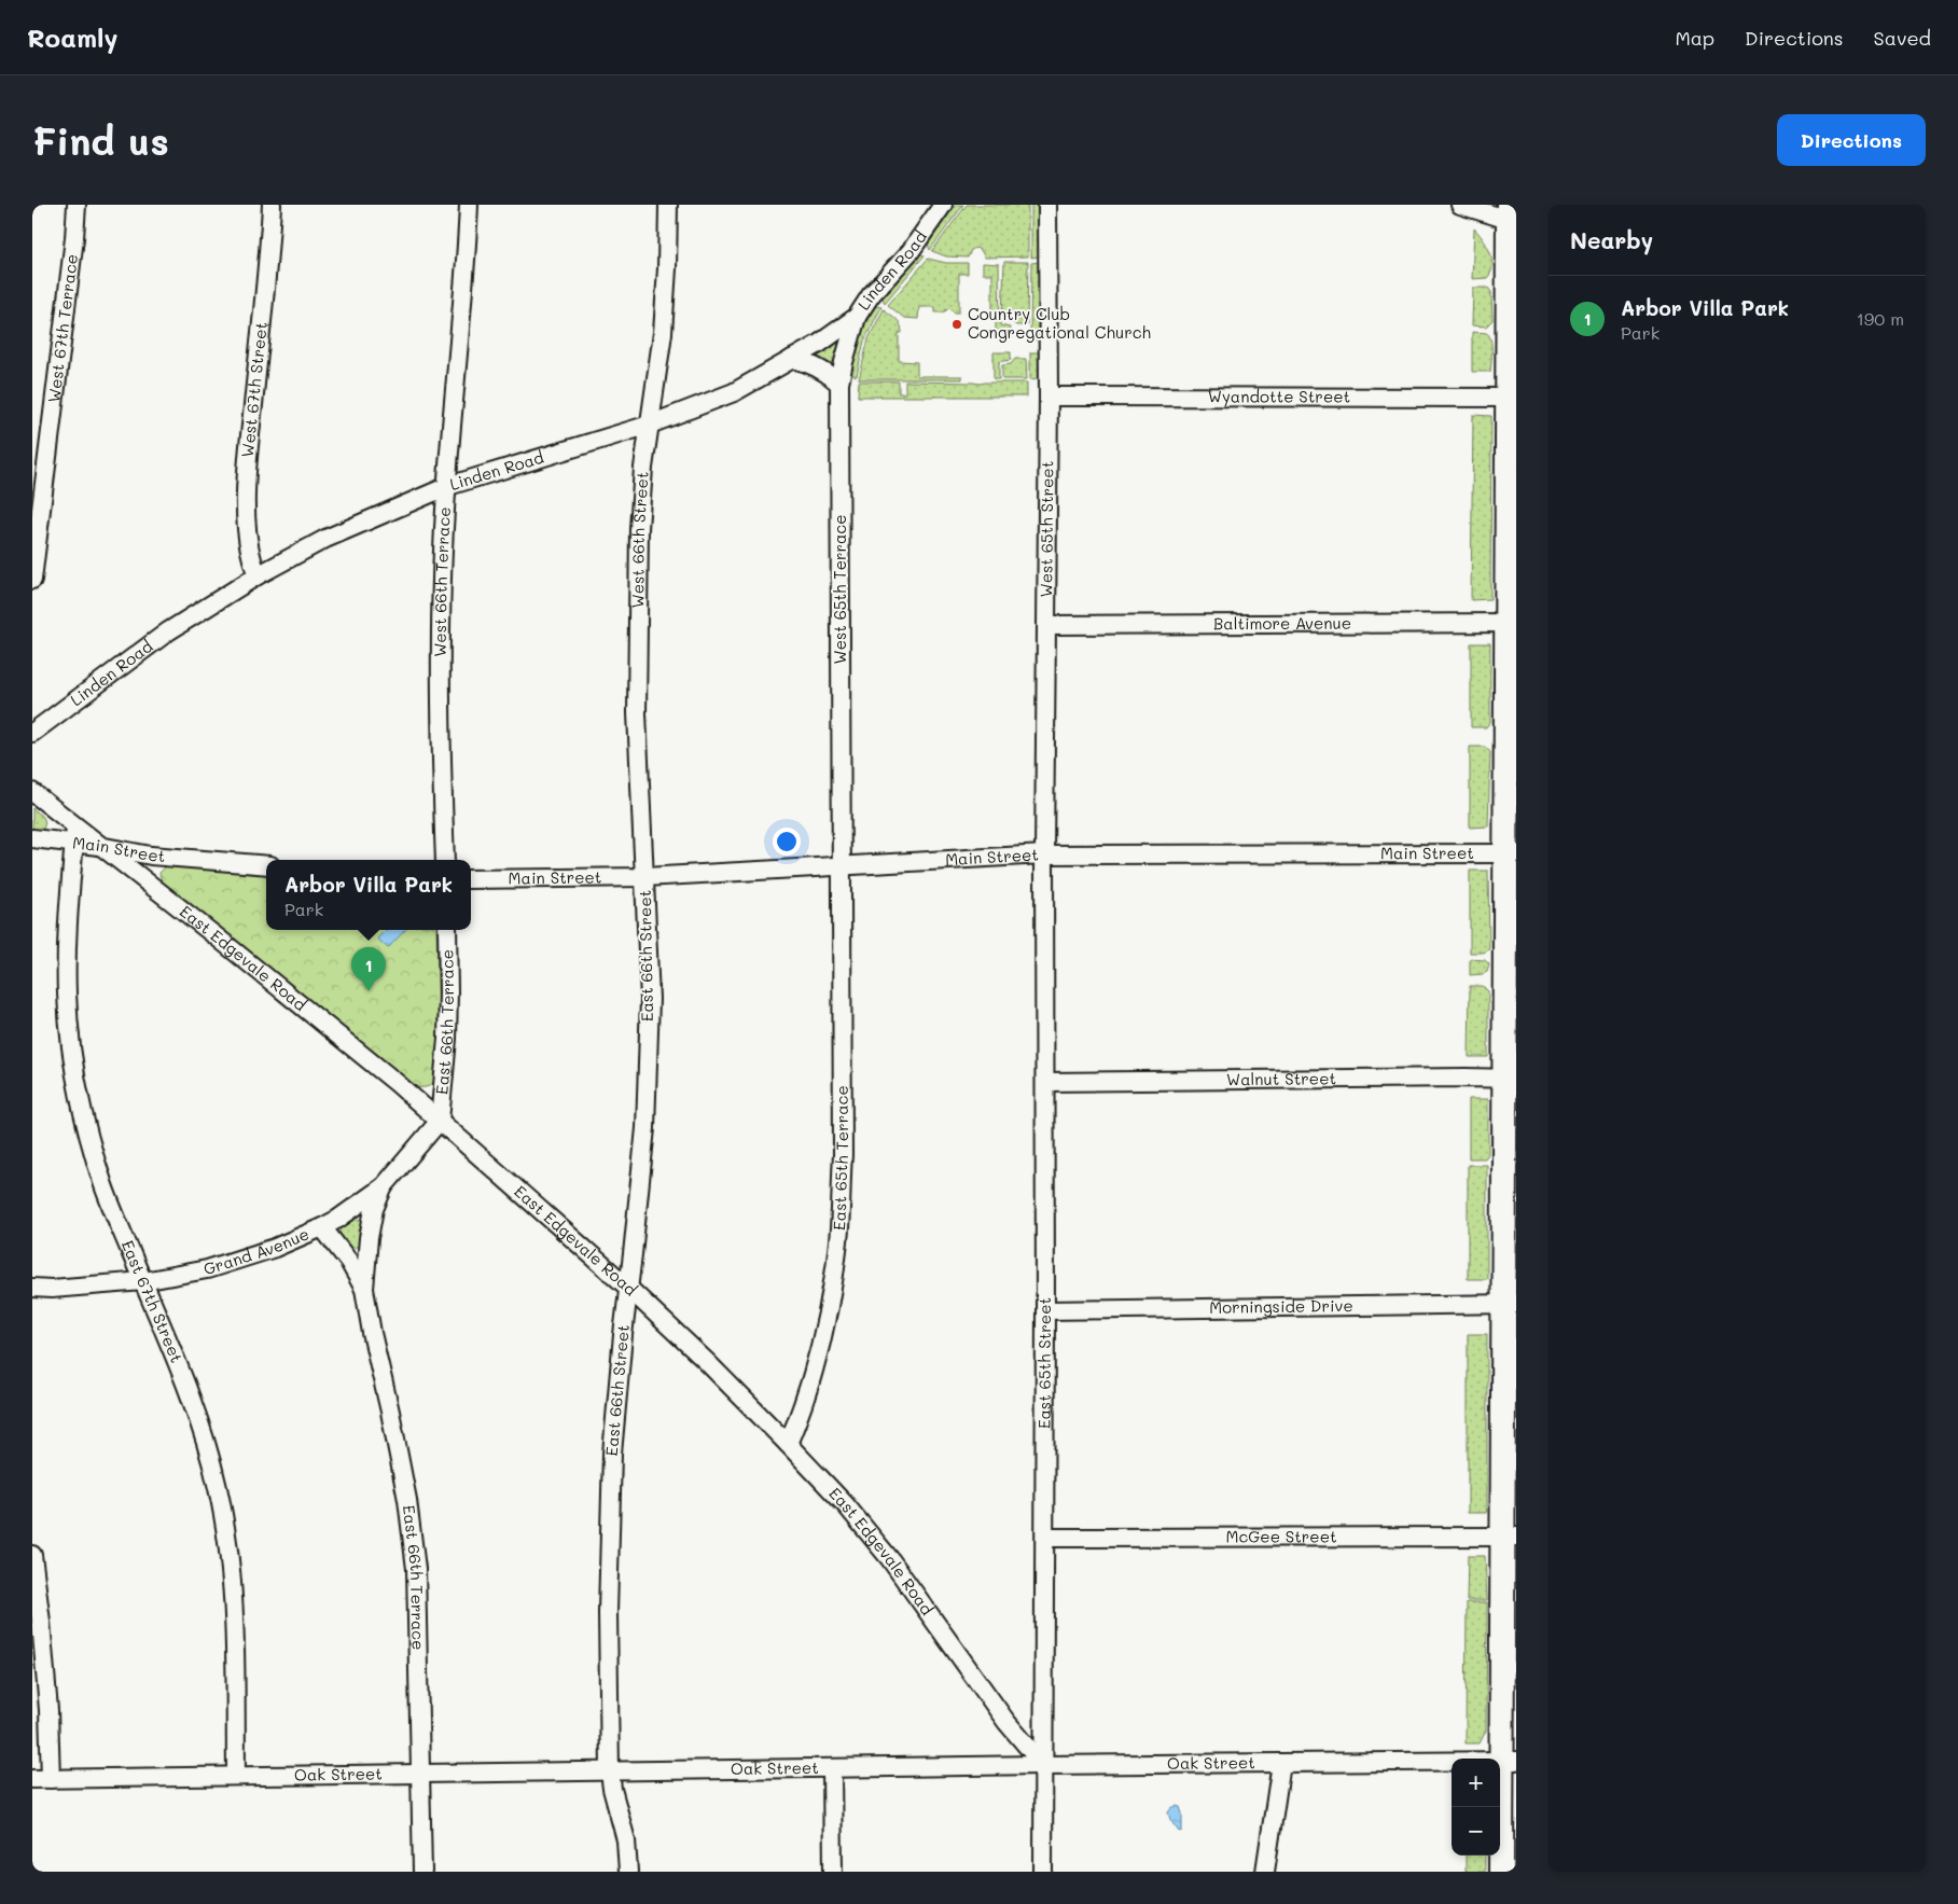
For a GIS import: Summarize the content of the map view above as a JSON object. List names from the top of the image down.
{
  "streets": {
    "street": [
      "Linden Road",
      "West 67th Terrace",
      "West 67th Street",
      "Wyandotte Street",
      "West 65th Street",
      "West 66th Street",
      "West 66th Terrace",
      "West 65th Terrace",
      "Baltimore Avenue",
      "Main Street",
      "East 66th Street",
      "East Edgevale Road",
      "East 66th Terrace",
      "Walnut Street",
      "East 65th Terrace",
      "Grand Avenue",
      "East 67th Street",
      "Morningside Drive",
      "East 65th Street",
      "McGee Street",
      "Oak Street"
    ]
  },
  "crossings": [
    ["Linden Road", "West 67th Street"],
    ["Linden Road", "West 66th Street"],
    ["Linden Road", "West 66th Terrace"],
    ["Linden Road", "West 65th Terrace"],
    ["Wyandotte Street", "West 65th Street"],
    ["West 65th Street", "Baltimore Avenue"],
    ["West 65th Street", "Main Street"],
    ["West 65th Street", "East 65th Street"],
    ["West 66th Street", "Main Street"],
    ["West 66th Street", "East 66th Street"],
    ["West 65th Terrace", "Main Street"],
    ["West 65th Terrace", "East 65th Terrace"],
    ["Main Street", "East 66th Street"],
    ["Main Street", "East Edgevale Road"],
    ["Main Street", "East 65th Terrace"],
    ["Main Street", "East 67th Street"],
    ["Main Street", "East 65th Street"],
    ["East 66th Street", "East Edgevale Road"],
    ["East 66th Street", "Oak Street"],
    ["East Edgevale Road", "East 66th Terrace"],
    ["East Edgevale Road", "East 65th Terrace"],
    ["East Edgevale Road", "Grand Avenue"],
    ["East Edgevale Road", "East 67th Street"],
    ["East Edgevale Road", "East 65th Street"],
    ["East Edgevale Road", "Oak Street"],
    ["East 66th Terrace", "Grand Avenue"],
    ["East 66th Terrace", "Oak Street"],
    ["Walnut Street", "East 65th Street"],
    ["Grand Avenue", "East 67th Street"],
    ["East 67th Street", "Oak Street"],
    ["Morningside Drive", "East 65th Street"],
    ["East 65th Street", "McGee Street"],
    ["East 65th Street", "Oak Street"]
  ],
  "places": ["Country Club Congregational Church"],
  "page": {
    "header": "Roamly",
    "nav": ["Map", "Directions", "Saved"],
    "buttons": "Directions",
    "title": "Find us",
    "heading": "Nearby",
    "list": [
      {
        "mark": "1",
        "name": "Arbor Villa Park",
        "note": "Park",
        "value": "190 m"
      }
    ],
    "popup": ["Arbor Villa Park", "Park"],
    "pins": "1",
    "map_buttons": ["+", "−"]
  }
}
